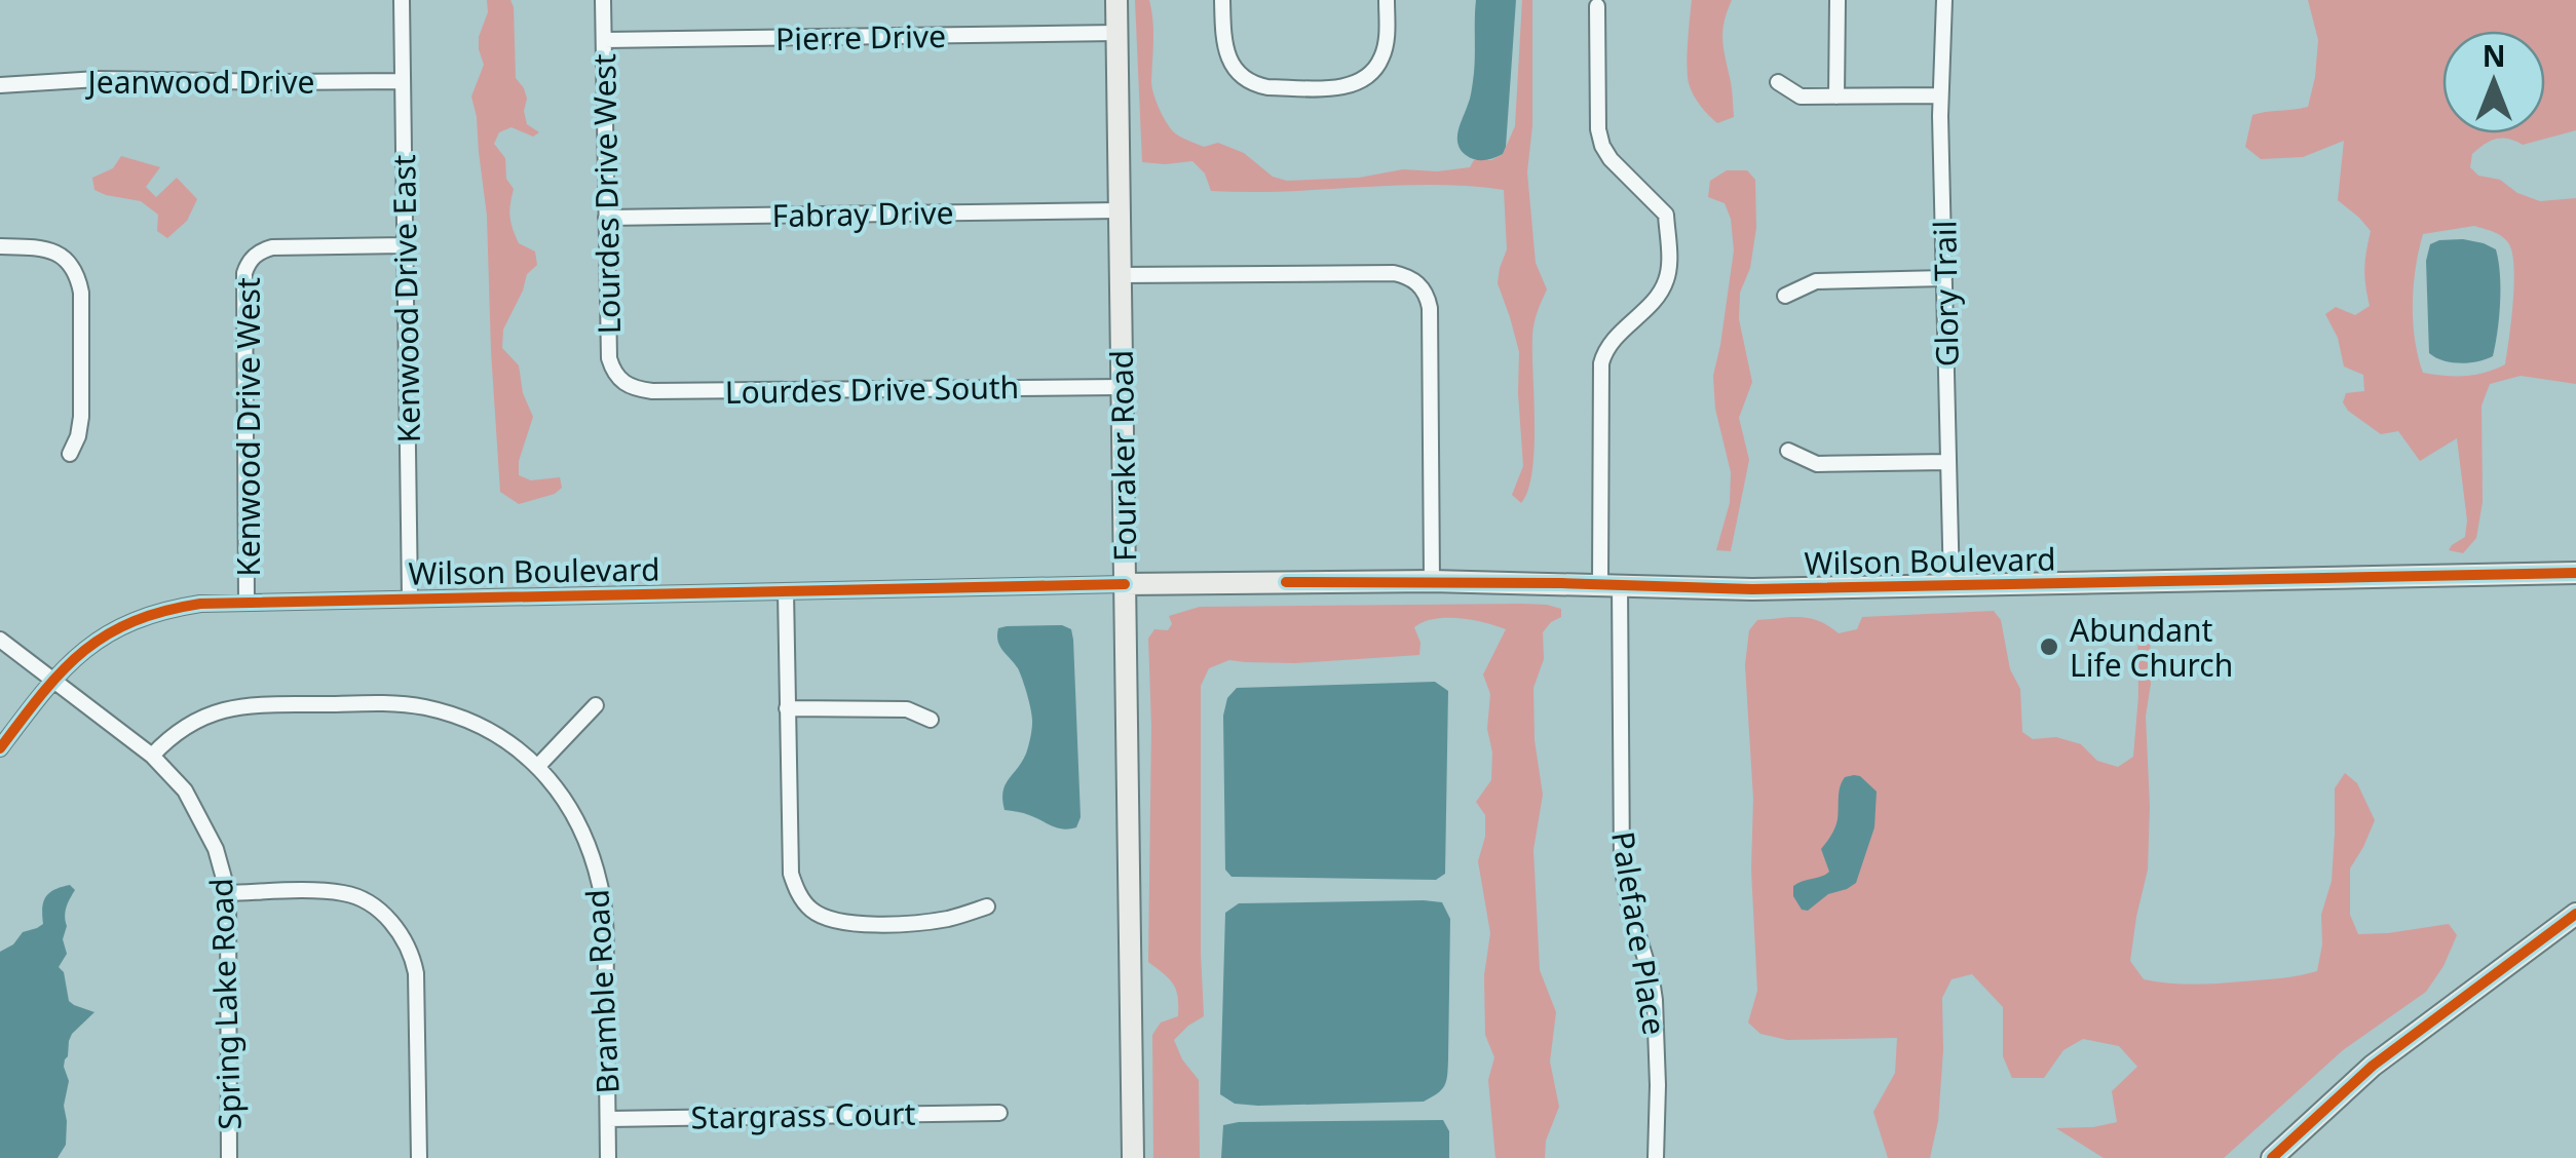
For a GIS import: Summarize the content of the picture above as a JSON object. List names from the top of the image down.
{
  "streets": {
    "main road": ["Fouraker Road", "Wilson Boulevard"],
    "street": [
      "Pierre Drive",
      "Jeanwood Drive",
      "Lourdes Drive West",
      "Fabray Drive",
      "Glory Trail",
      "Kenwood Drive East",
      "Lourdes Drive South",
      "Kenwood Drive West",
      "Paleface Place",
      "Bramble Road",
      "Spring Lake Road",
      "Stargrass Court"
    ]
  },
  "crossings": [
    ["Pierre Drive", "Lourdes Drive West"],
    ["Pierre Drive", "Fouraker Road"],
    ["Jeanwood Drive", "Kenwood Drive East"],
    ["Lourdes Drive West", "Fabray Drive"],
    ["Lourdes Drive West", "Lourdes Drive South"],
    ["Fabray Drive", "Fouraker Road"],
    ["Glory Trail", "Wilson Boulevard"],
    ["Kenwood Drive East", "Kenwood Drive West"],
    ["Kenwood Drive East", "Wilson Boulevard"],
    ["Lourdes Drive South", "Fouraker Road"],
    ["Kenwood Drive West", "Wilson Boulevard"],
    ["Fouraker Road", "Wilson Boulevard"],
    ["Wilson Boulevard", "Paleface Place"],
    ["Wilson Boulevard", "Spring Lake Road"],
    ["Bramble Road", "Spring Lake Road"],
    ["Bramble Road", "Stargrass Court"]
  ],
  "places": ["Abundant Life Church"],
  "north": "top"
}
